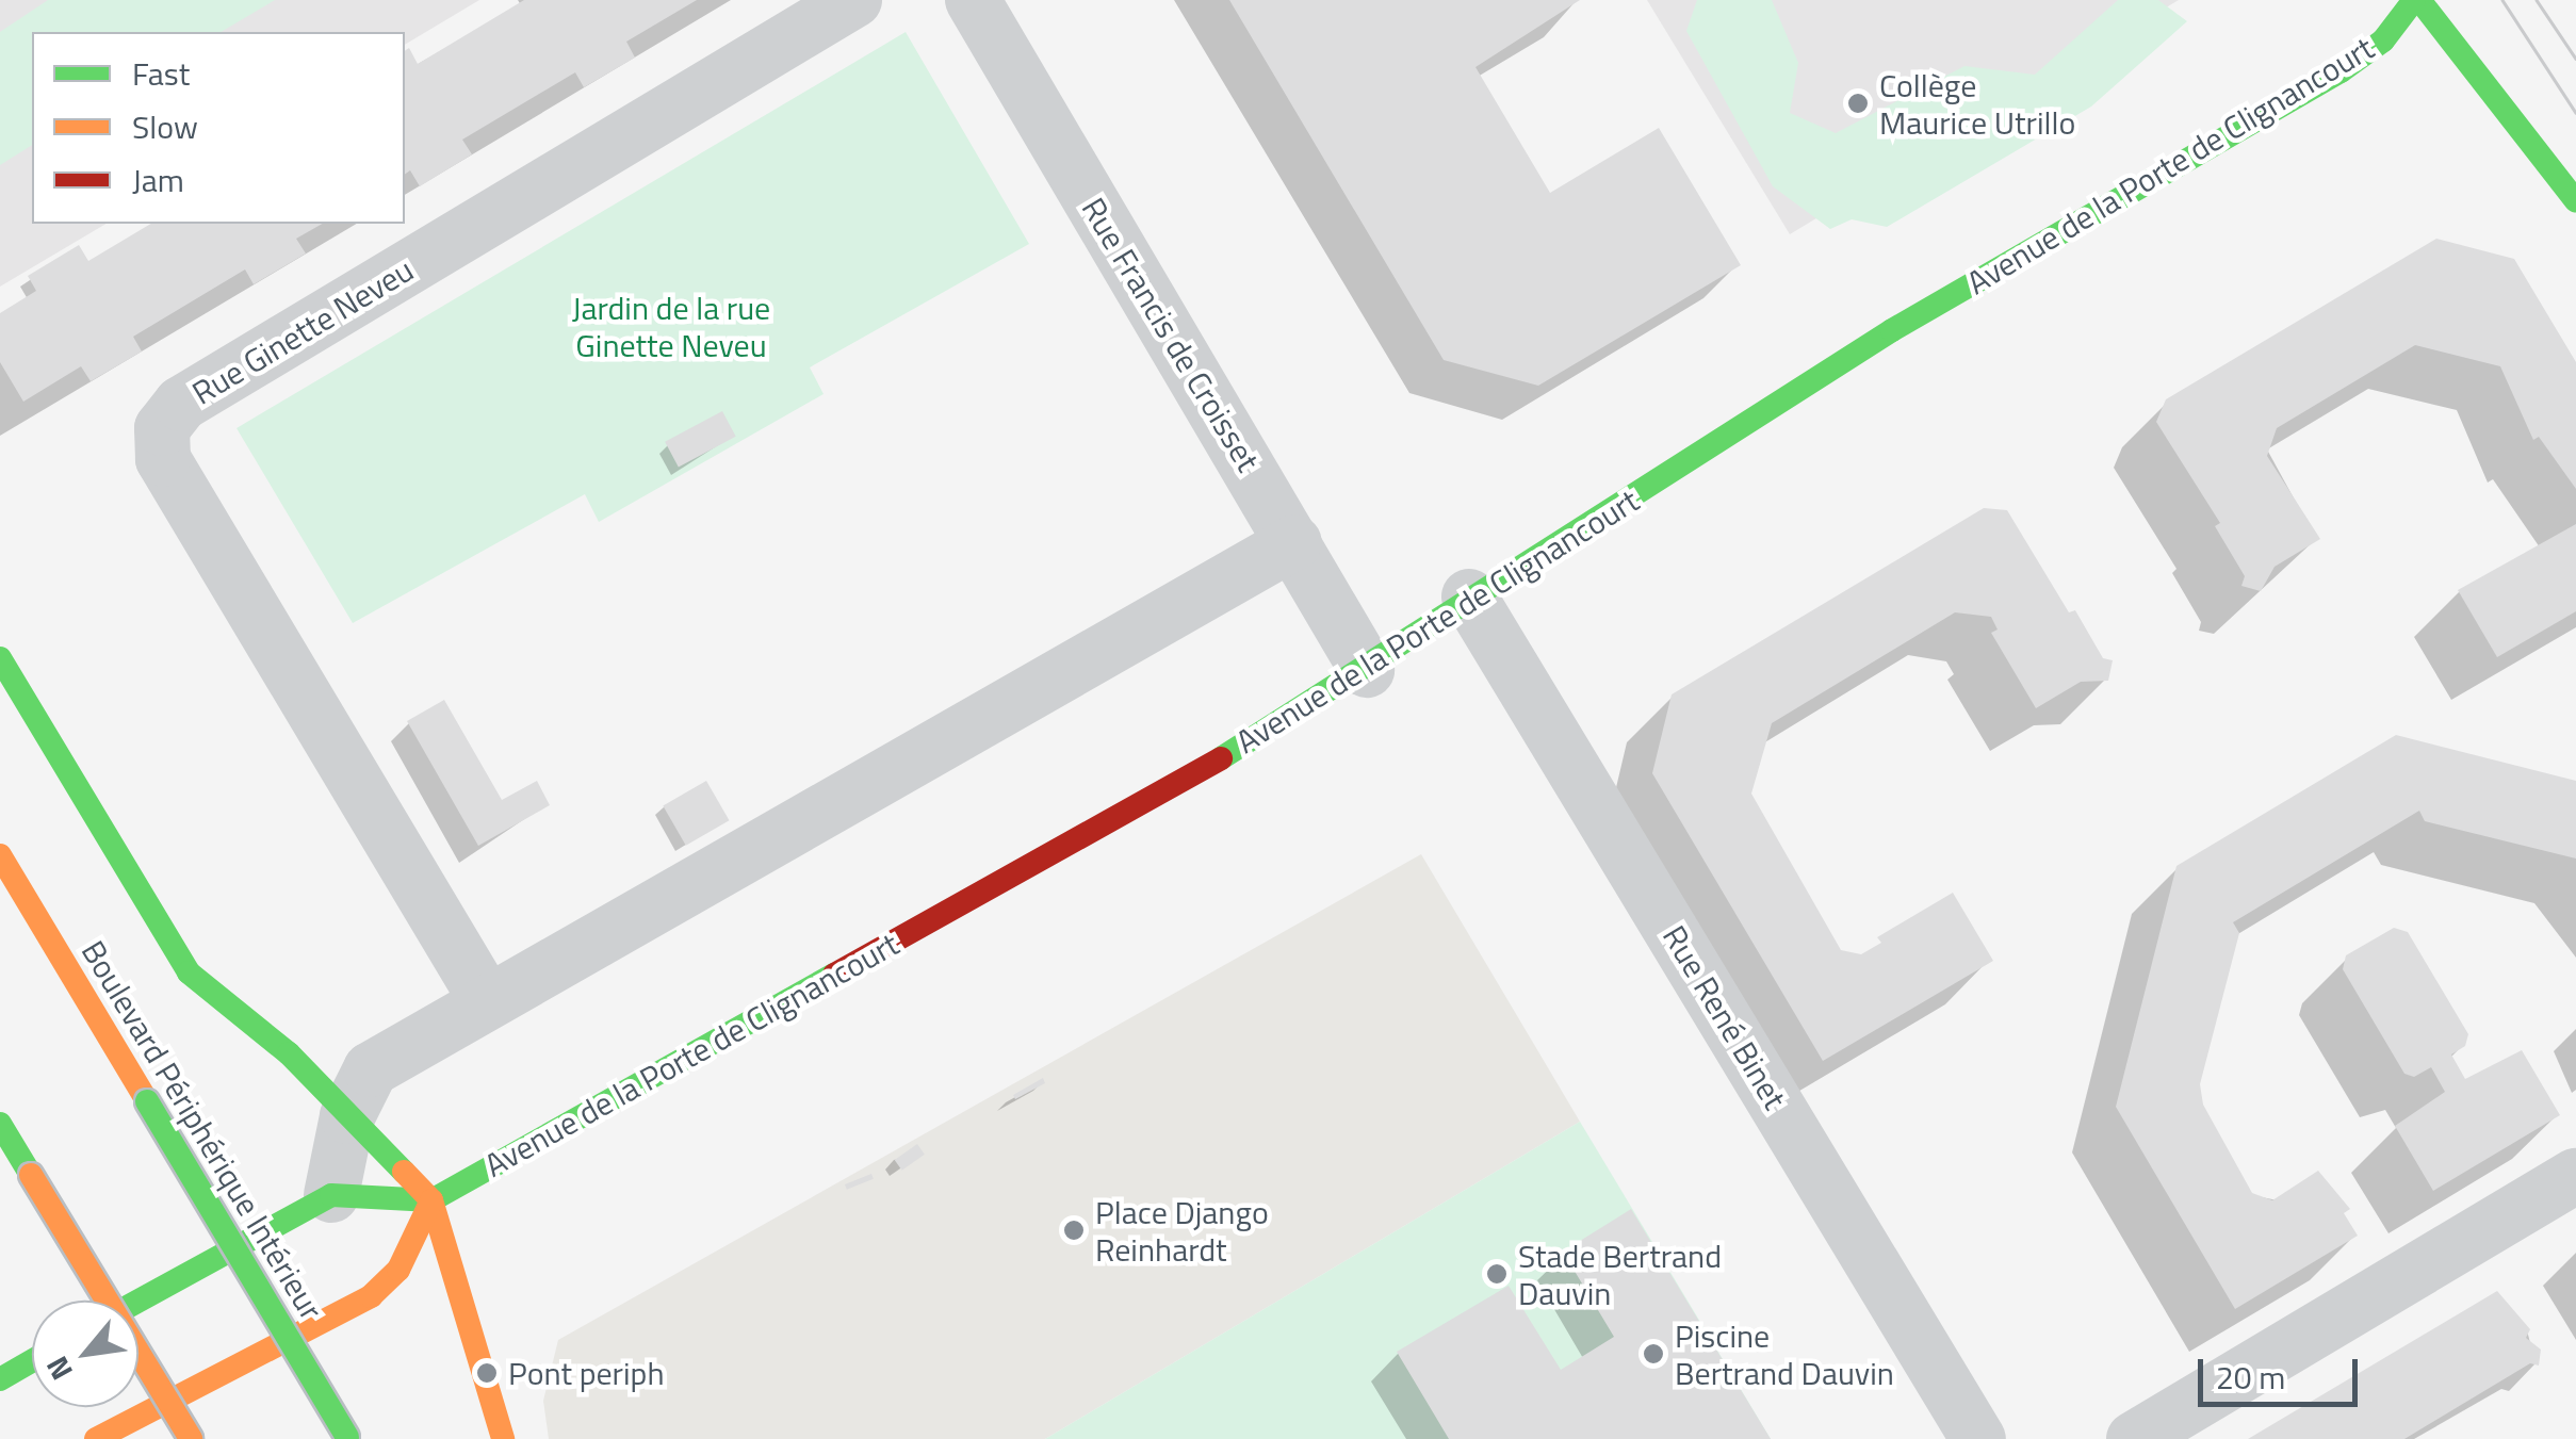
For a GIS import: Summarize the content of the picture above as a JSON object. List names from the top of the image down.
{
  "streets": {
    "main road": ["Avenue de la Porte de Clignancourt", "Boulevard Périphérique Intérieur"],
    "street": ["Rue Ginette Neveu", "Rue Francis de Croisset", "Rue René Binet"]
  },
  "crossings": [
    ["Avenue de la Porte de Clignancourt", "Rue Francis de Croisset"],
    ["Avenue de la Porte de Clignancourt", "Rue René Binet"]
  ],
  "parks": ["Jardin de la rue Ginette Neveu"],
  "places": [
    "Collège Maurice Utrillo",
    "Place Django Reinhardt",
    "Stade Bertrand Dauvin",
    "Piscine Bertrand Dauvin",
    "Pont periph"
  ],
  "legend": ["Fast", "Slow", "Jam"],
  "scale_bar": "20 m",
  "north": "bottom left"
}
